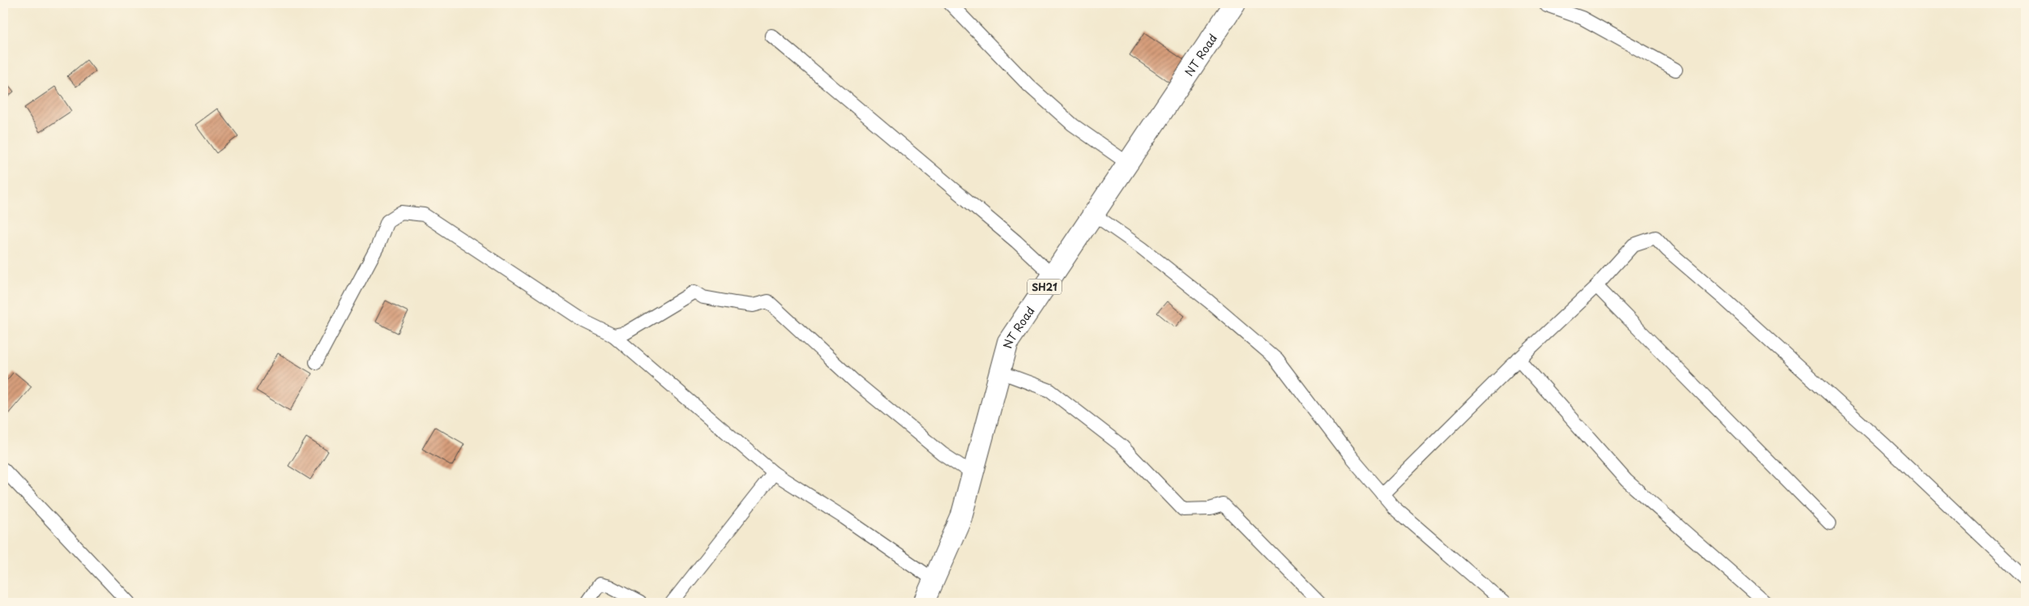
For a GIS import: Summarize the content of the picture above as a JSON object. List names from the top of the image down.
{
  "streets": {
    "main road": ["NT Road", "SH21"]
  }
}
